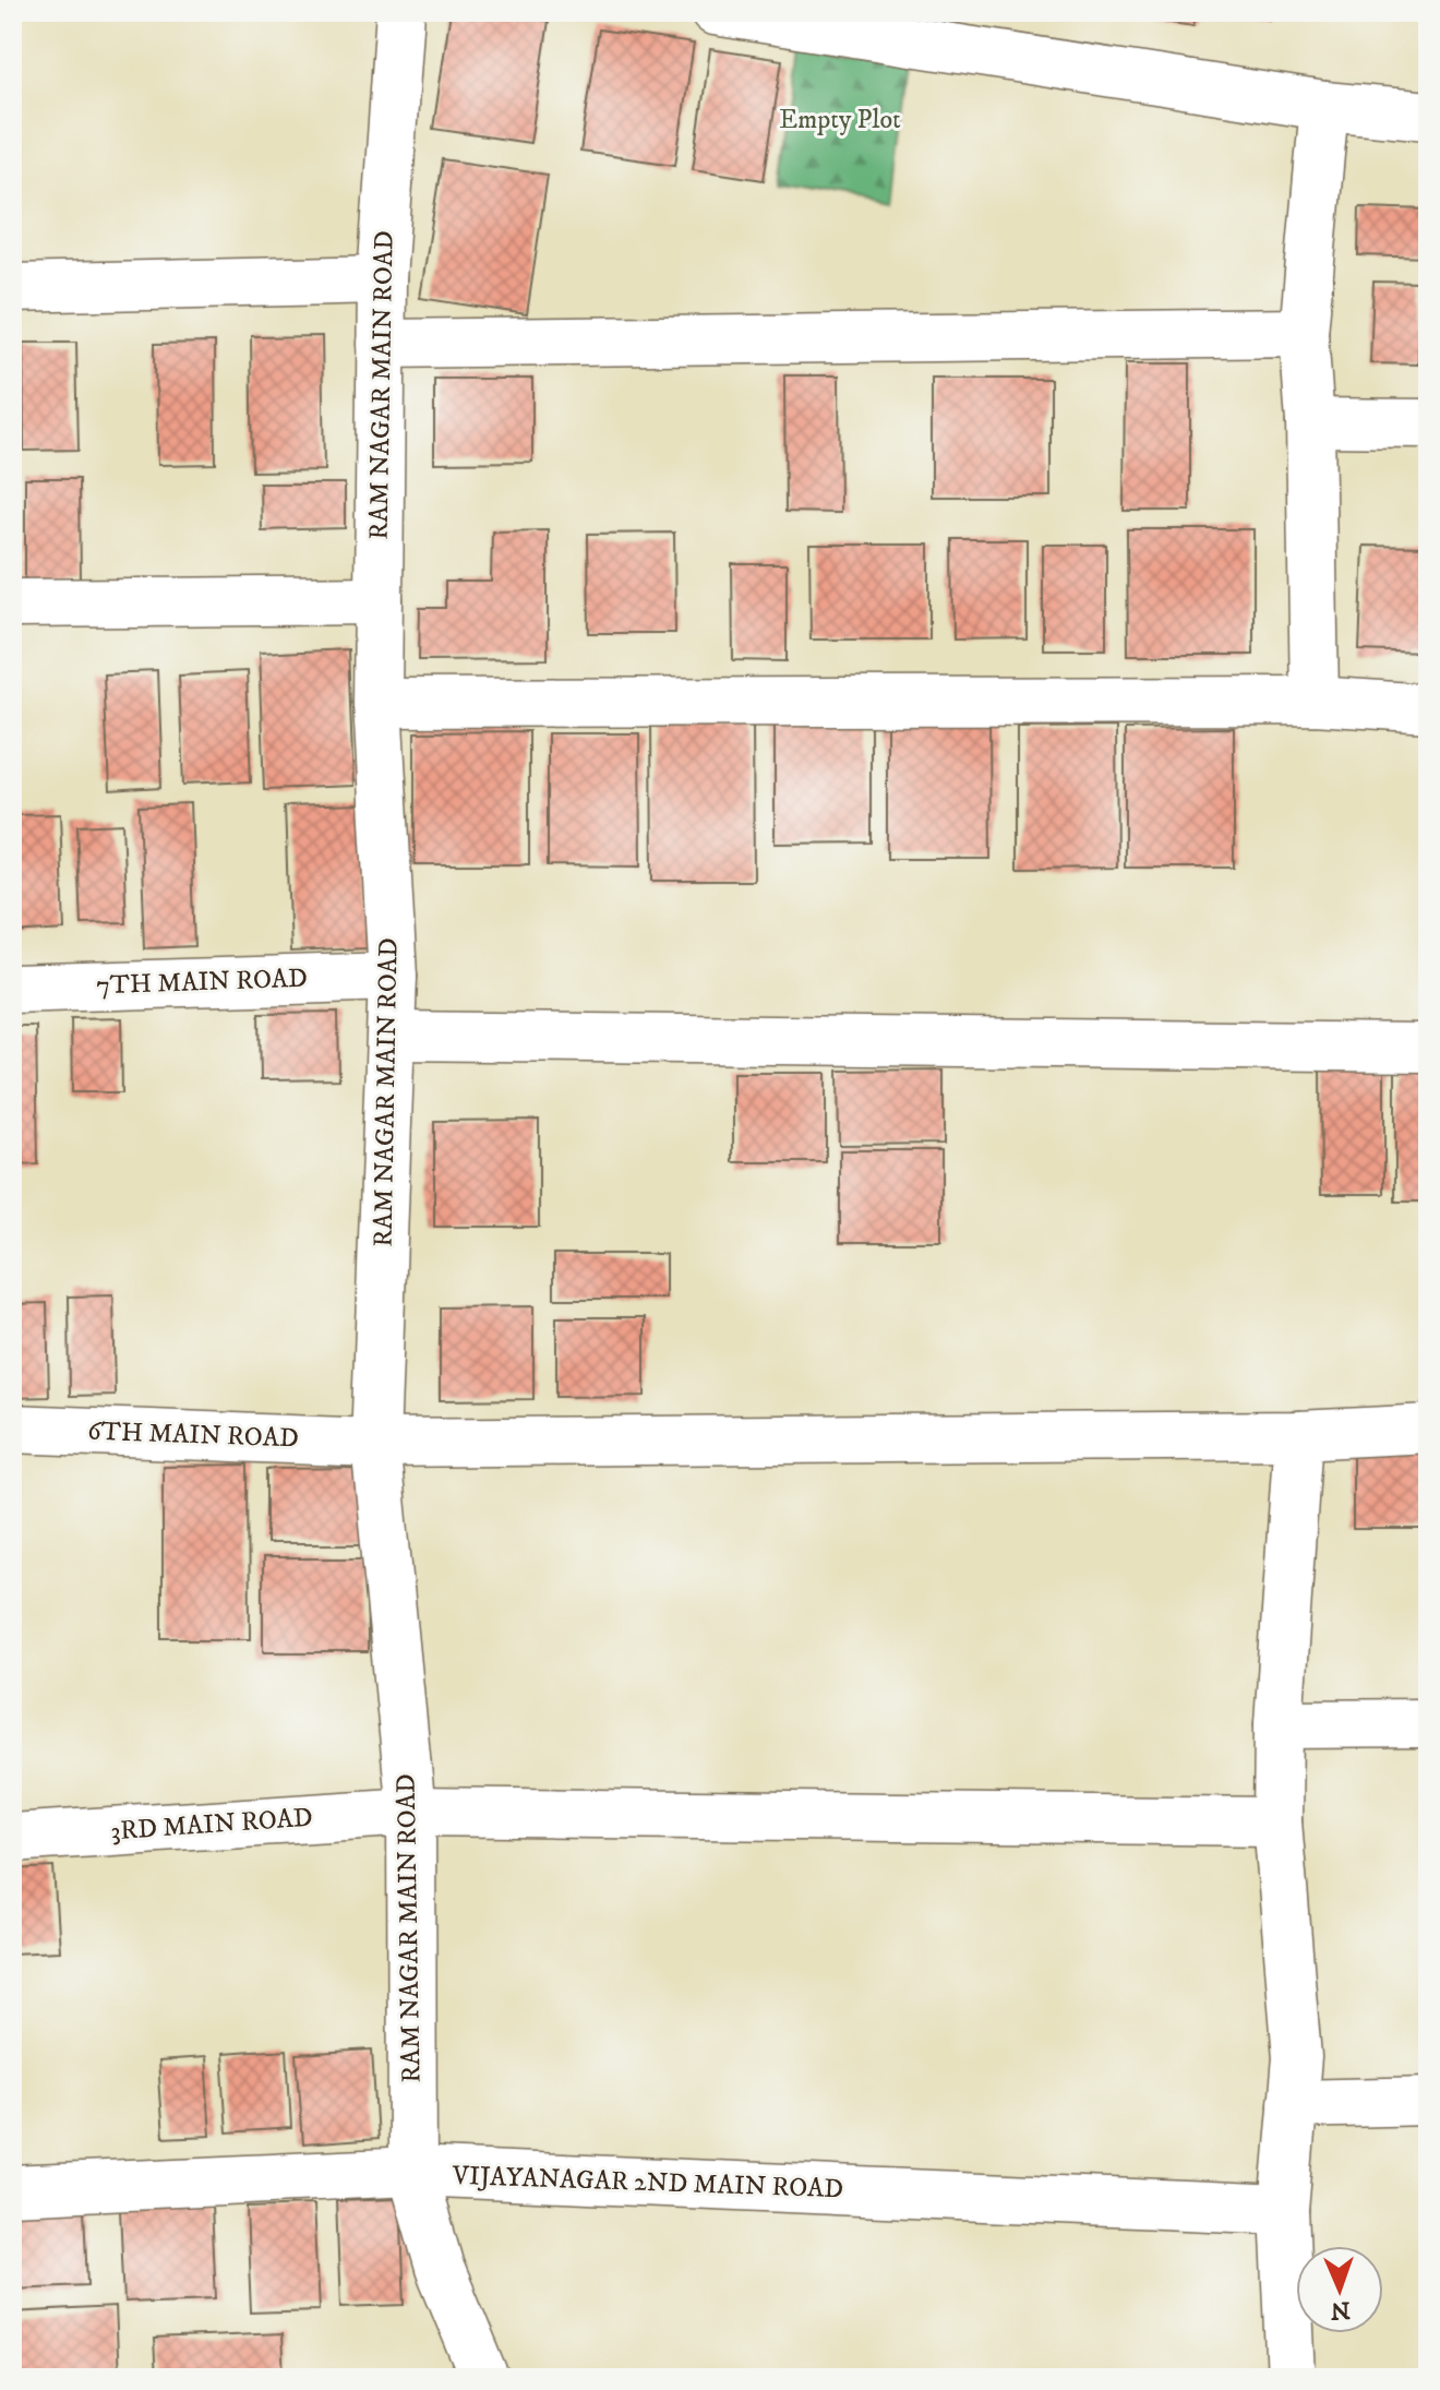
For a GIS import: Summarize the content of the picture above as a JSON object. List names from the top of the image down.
{
  "streets": {
    "street": [
      "RAM NAGAR MAIN ROAD",
      "7TH MAIN ROAD",
      "6TH MAIN ROAD",
      "3RD MAIN ROAD",
      "VIJAYANAGAR 2ND MAIN ROAD"
    ]
  },
  "crossings": [
    ["RAM NAGAR MAIN ROAD", "7TH MAIN ROAD"],
    ["RAM NAGAR MAIN ROAD", "6TH MAIN ROAD"],
    ["RAM NAGAR MAIN ROAD", "3RD MAIN ROAD"],
    ["RAM NAGAR MAIN ROAD", "VIJAYANAGAR 2ND MAIN ROAD"]
  ],
  "parks": ["Empty Plot"],
  "north": "bottom"
}
